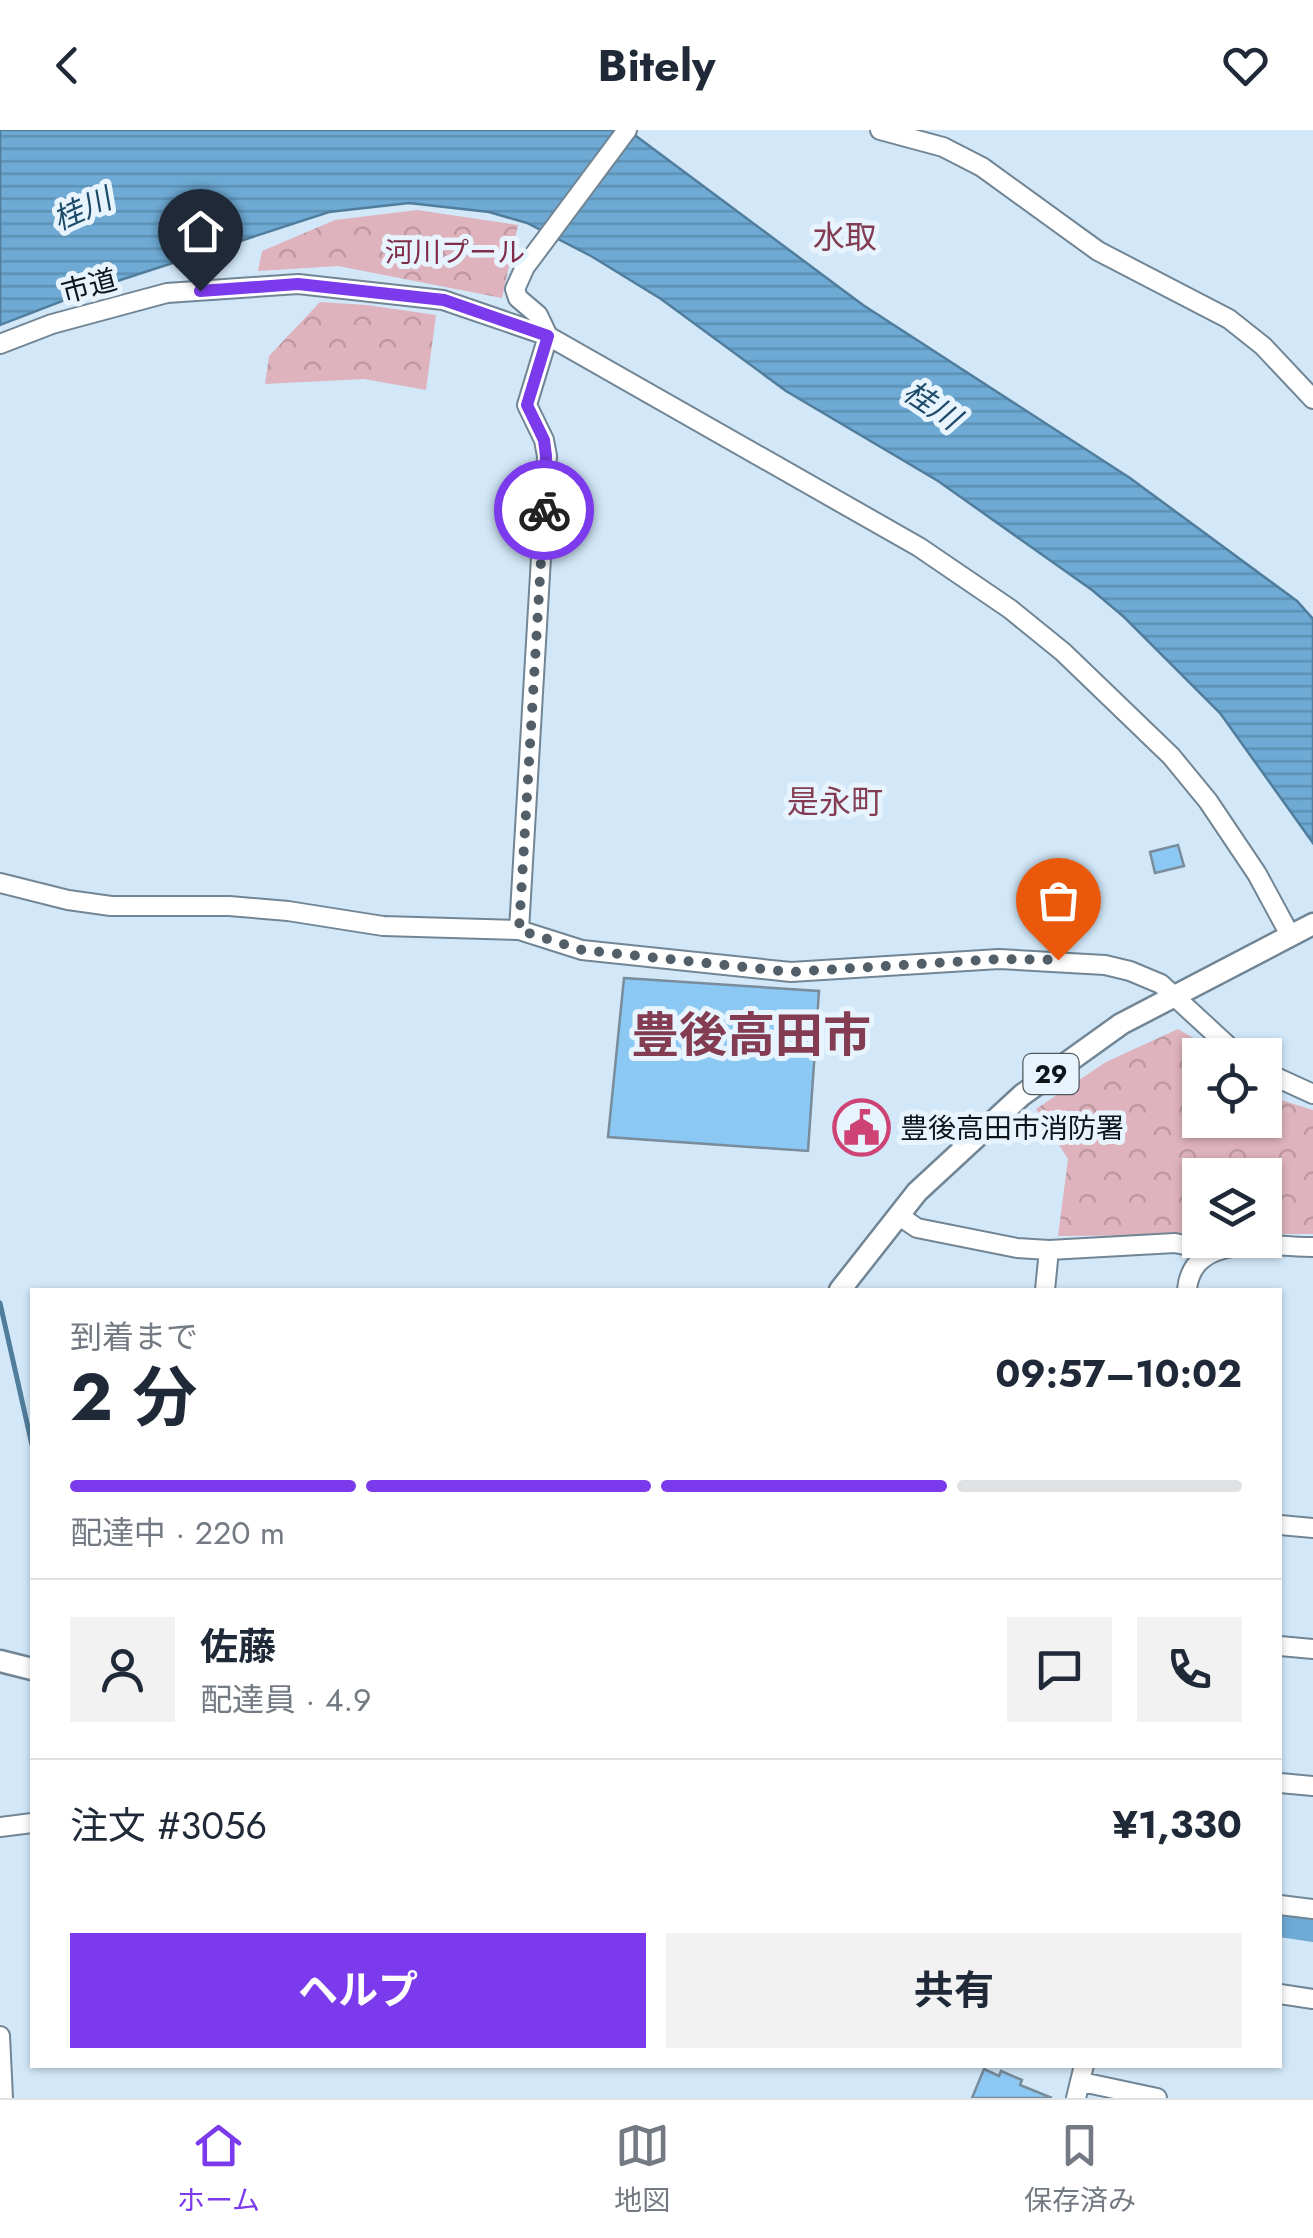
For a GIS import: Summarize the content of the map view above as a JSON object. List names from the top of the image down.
{
  "streets": {
    "main road": ["29"],
    "street": ["市道"]
  },
  "districts": ["水取", "是永町", "豊後高田市"],
  "water": ["桂川"],
  "parks": ["河川プール"],
  "places": {
    "public building": ["豊後高田市消防署"]
  },
  "page": {
    "header": "Bitely",
    "heading": ["2 分", "到着まで", "09:57–10:02"],
    "panel": [
      "佐藤",
      "配達員 · 4.9",
      "注文 #3056",
      "¥1,330"
    ],
    "bar": "配達中 · 220 m",
    "buttons": ["ヘルプ", "共有"],
    "tabs": ["ホーム", "地図", "保存済み"]
  }
}
